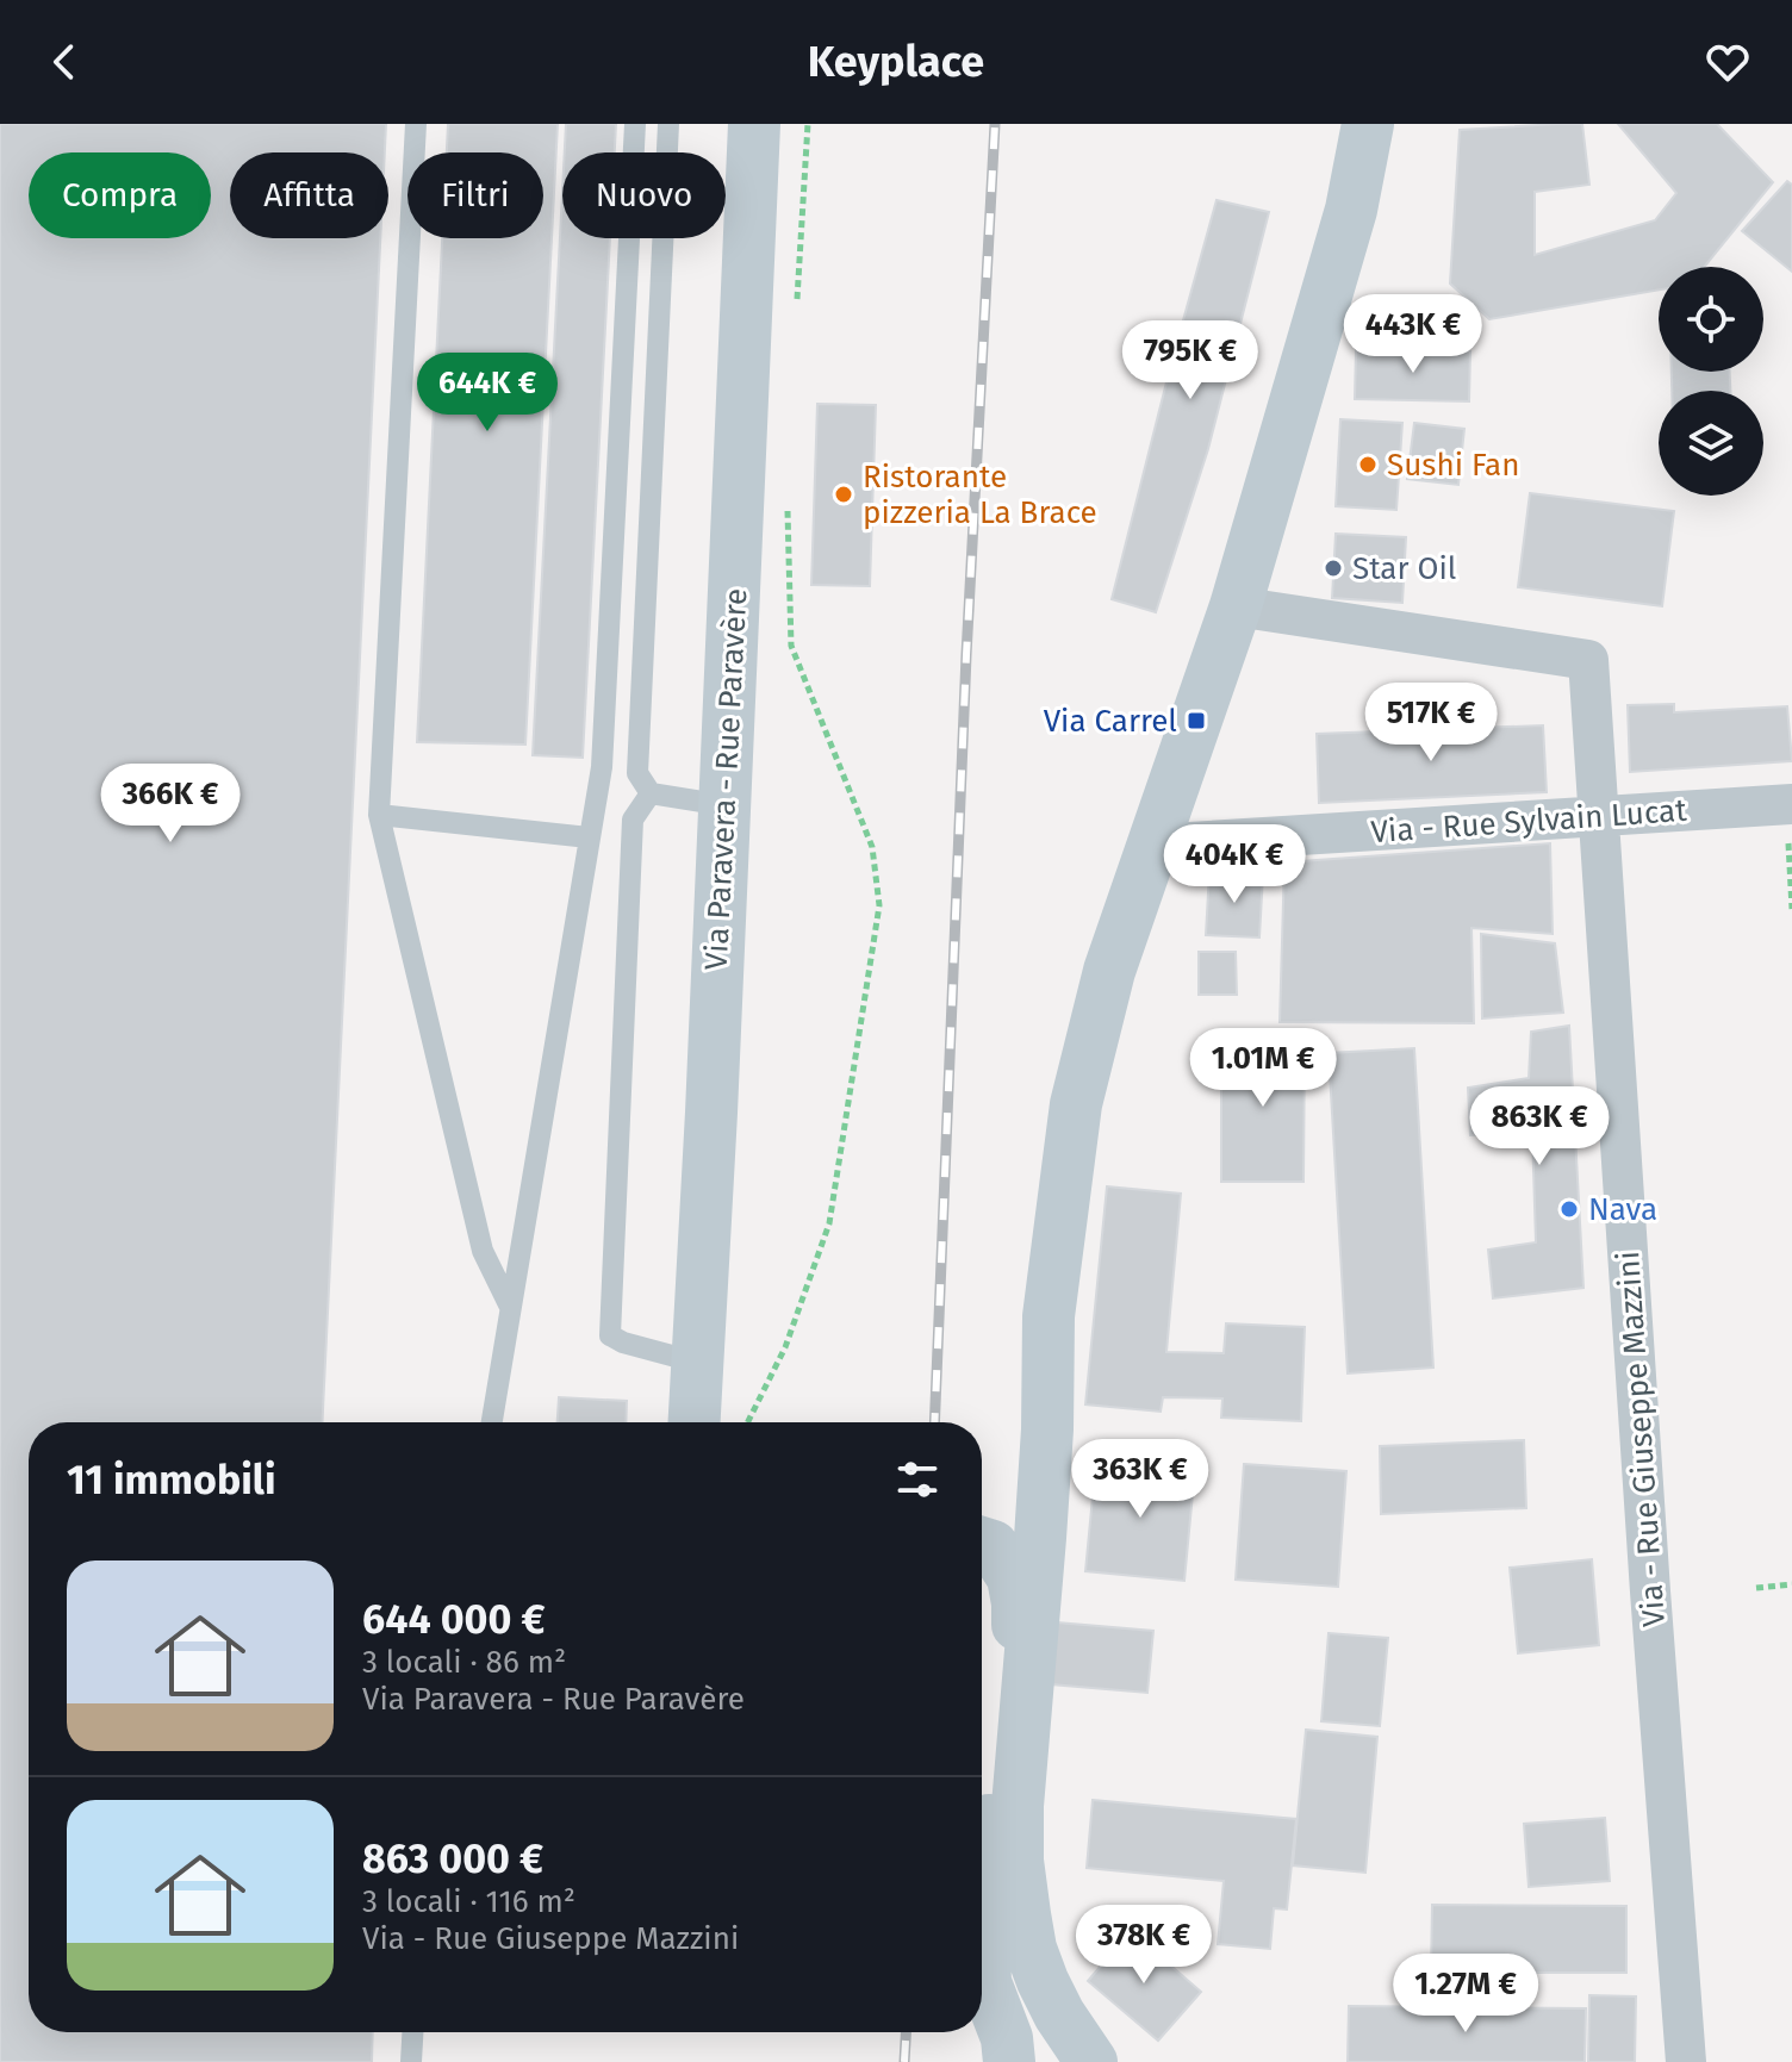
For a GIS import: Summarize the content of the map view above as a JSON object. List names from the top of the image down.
{
  "streets": {
    "street": ["Via Paravera - Rue Paravère", "Via - Rue Sylvain Lucat", "Via - Rue Giuseppe Mazzini"]
  },
  "crossings": [
    ["Via - Rue Sylvain Lucat", "Via - Rue Giuseppe Mazzini"]
  ],
  "places": {
    "other": [
      "Sushi Fan",
      "Ristorante pizzeria La Brace",
      "Star Oil",
      "Nava"
    ],
    "transit": ["Via Carrel"]
  },
  "page": {
    "header": "Keyplace",
    "chip": [
      "Compra",
      "Affitta",
      "Filtri",
      "Nuovo"
    ],
    "price": [
      "443K €",
      "795K €",
      "644K €",
      "517K €",
      "366K €",
      "404K €",
      "1.01M €",
      "863K €",
      "363K €",
      "378K €",
      "1.27M €"
    ],
    "heading": "11 immobili",
    "list": [
      {
        "name": "644 000 €",
        "note": "3 locali · 86 m² · Via Paravera - Rue Paravère"
      },
      {
        "name": "863 000 €",
        "note": "3 locali · 116 m² · Via - Rue Giuseppe Mazzini"
      }
    ]
  }
}
